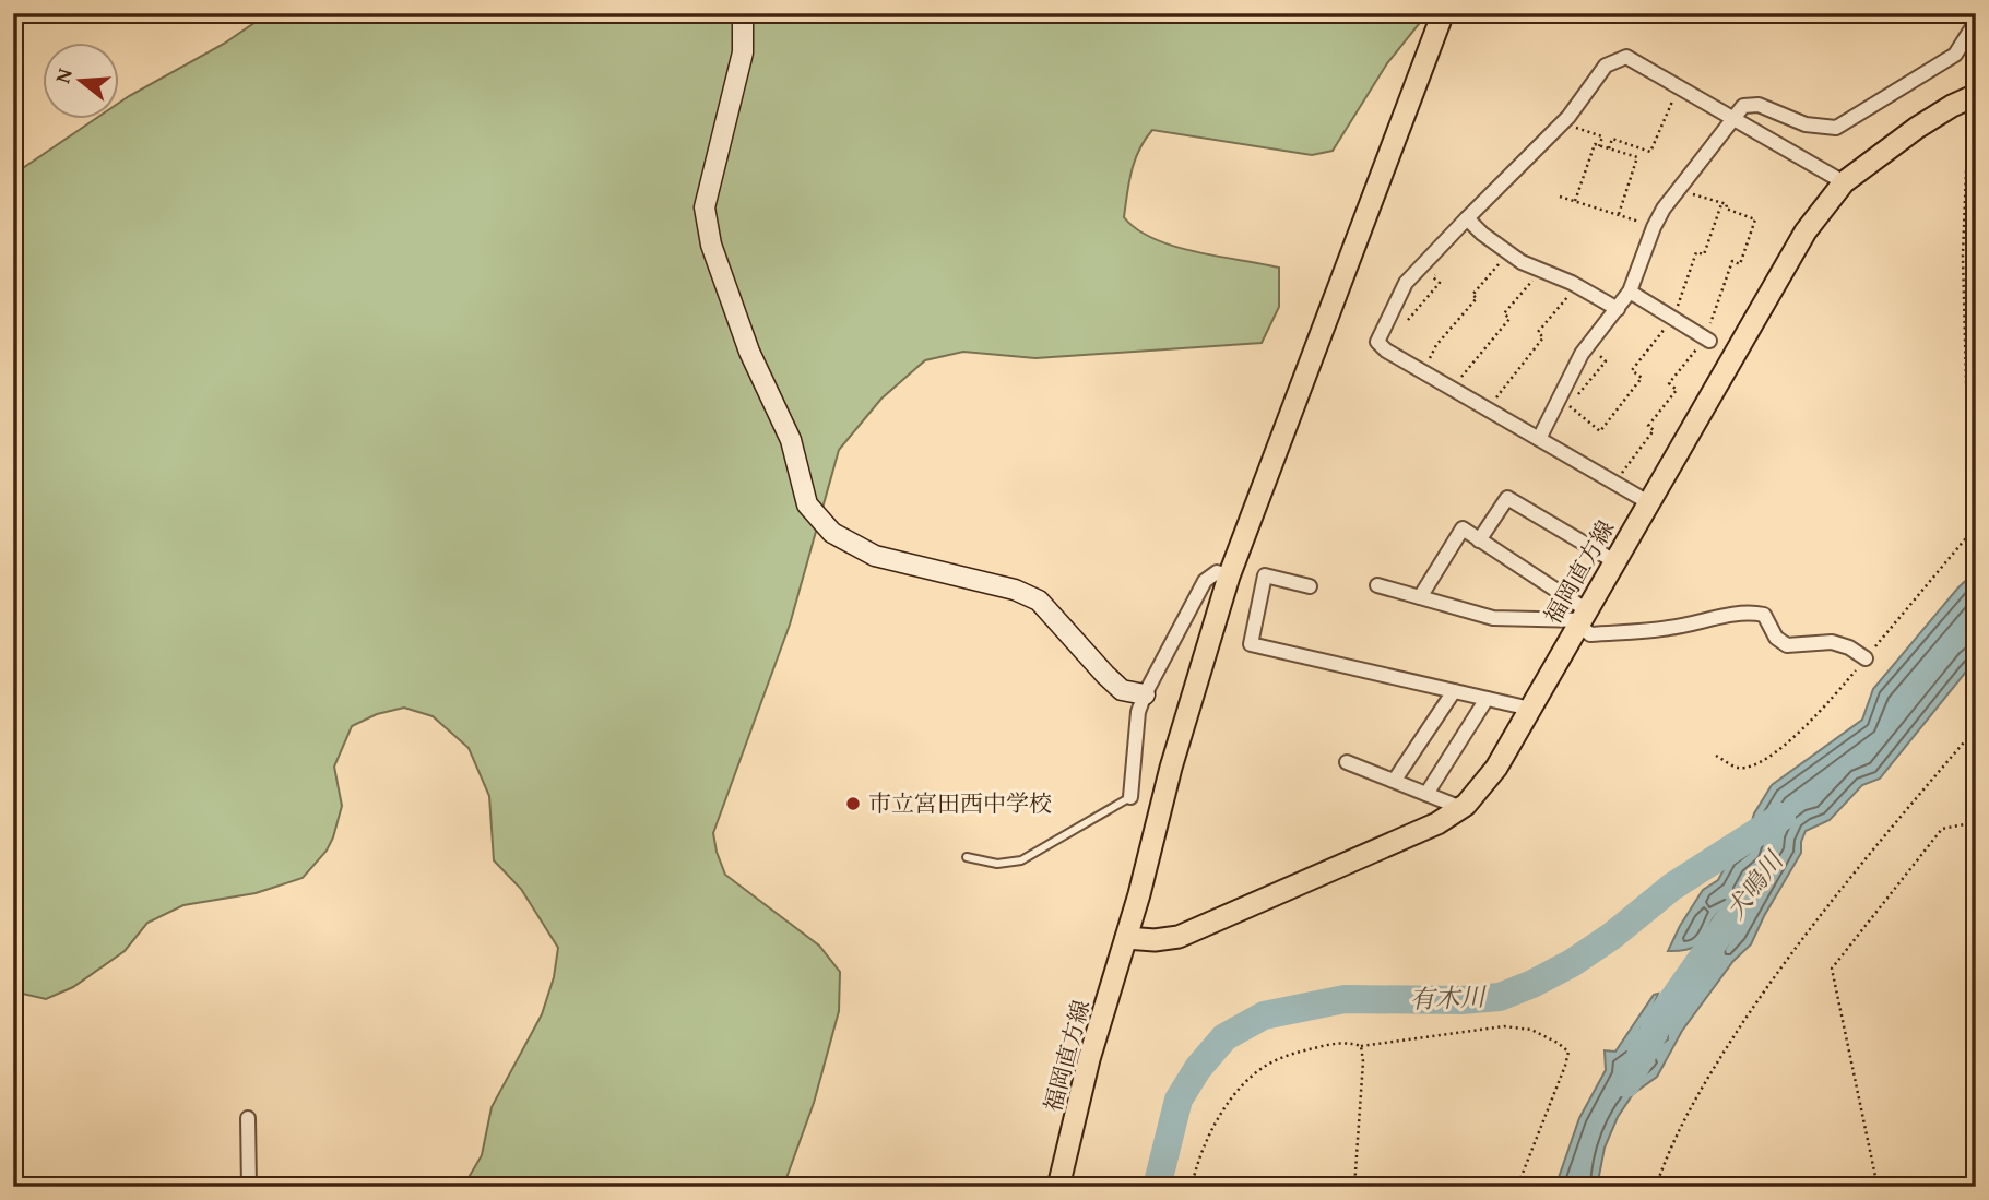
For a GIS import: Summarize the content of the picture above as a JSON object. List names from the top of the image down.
{
  "streets": {
    "main road": ["福岡直方線"]
  },
  "water": ["犬鳴川", "有木川"],
  "places": ["市立宮田西中学校"],
  "north": "left"
}
